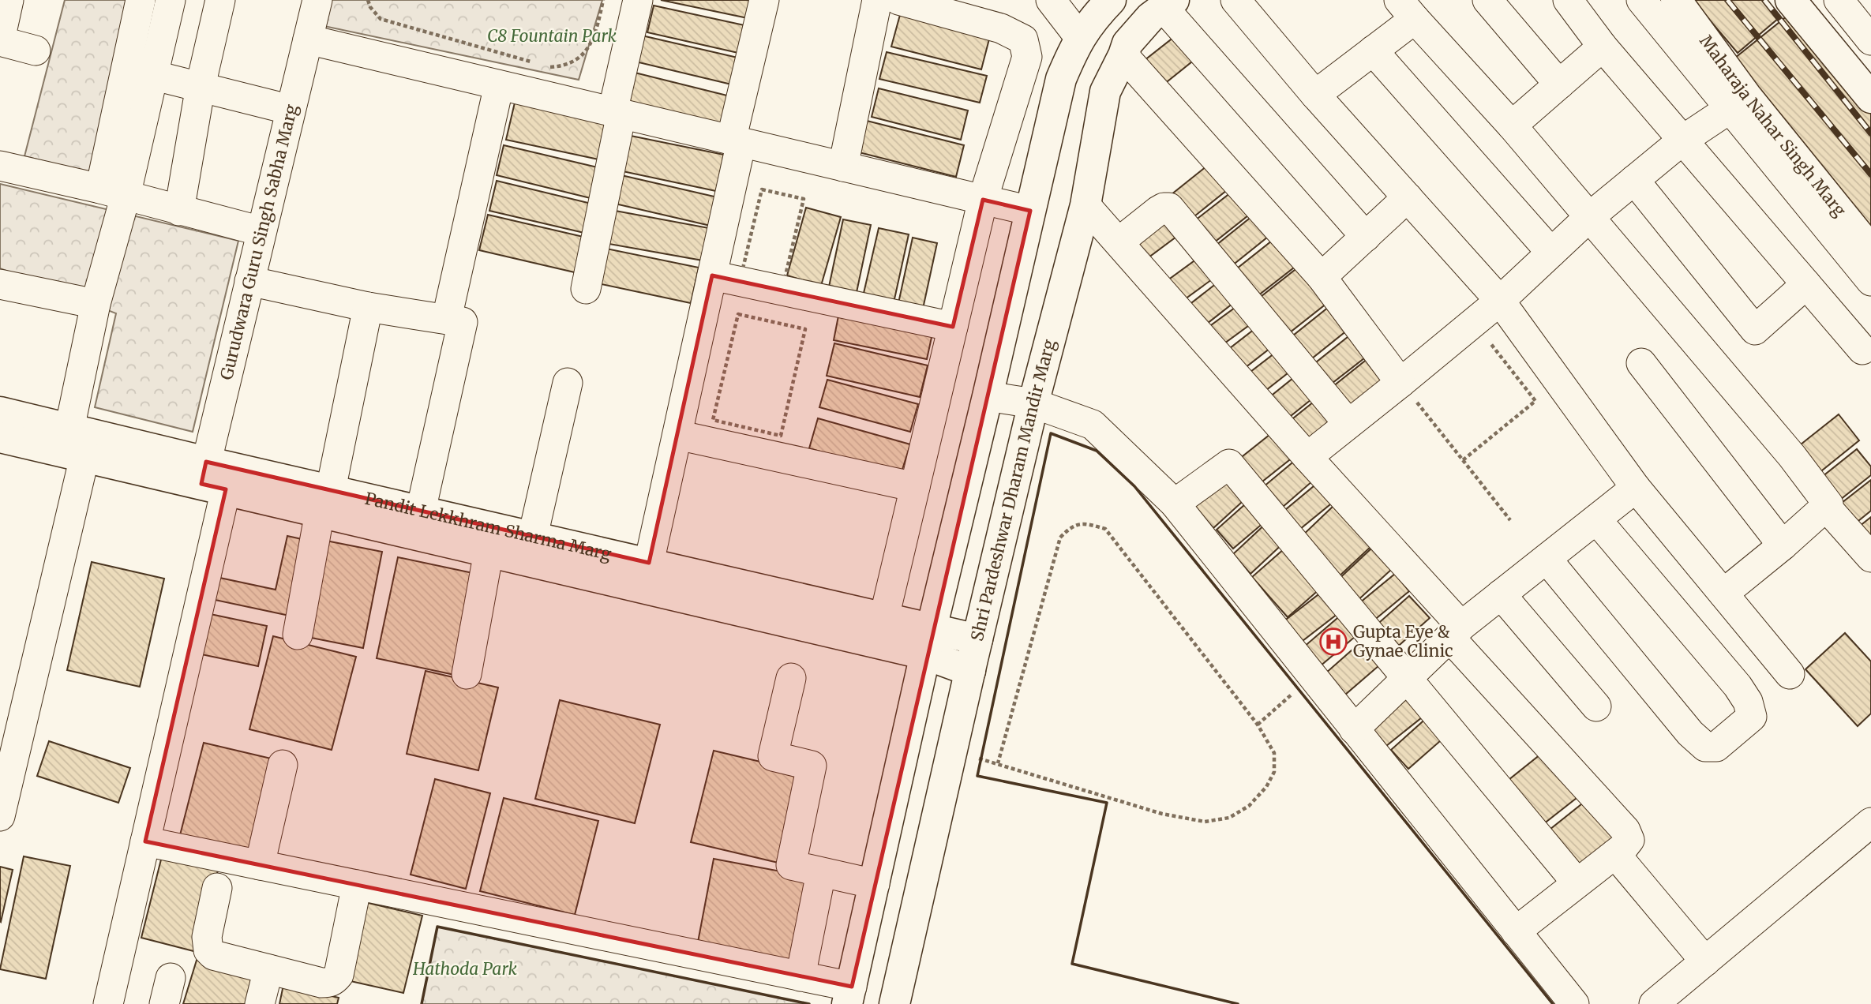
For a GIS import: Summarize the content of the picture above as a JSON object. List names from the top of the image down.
{
  "streets": {
    "main road": ["Maharaja Nahar Singh Marg", "Shri Pardeshwar Dharam Mandir Marg", "Pandit Lekkhram Sharma Marg"],
    "street": ["Gurudwara Guru Singh Sabha Marg"]
  },
  "crossings": [
    ["Gurudwara Guru Singh Sabha Marg", "Pandit Lekkhram Sharma Marg"],
    ["Shri Pardeshwar Dharam Mandir Marg", "Pandit Lekkhram Sharma Marg"]
  ],
  "parks": ["C8 Fountain Park", "Hathoda Park"],
  "places": {
    "hospital": ["Gupta Eye & Gynae Clinic"]
  }
}
